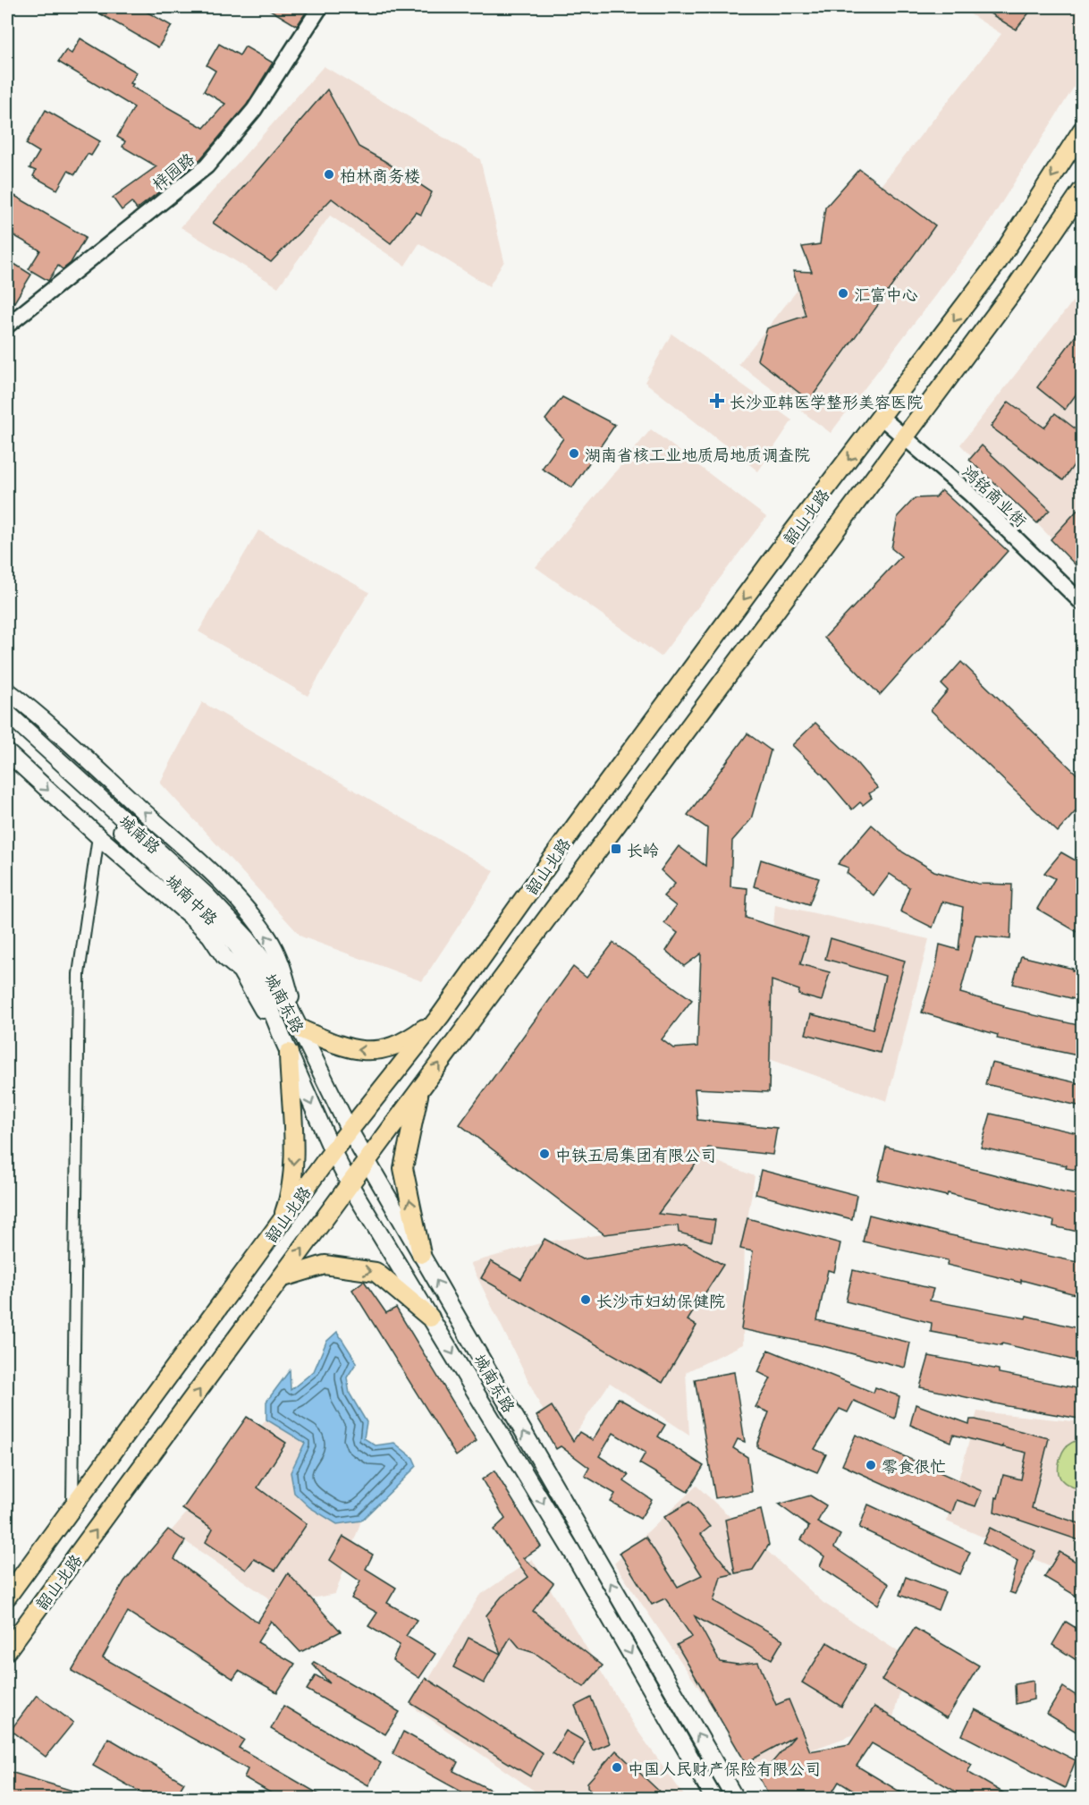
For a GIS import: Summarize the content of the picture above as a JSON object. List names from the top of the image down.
{
  "streets": {
    "main road": [
      "韶山北路",
      "城南路",
      "城南中路",
      "城南东路"
    ],
    "street": ["梓园路", "鸿铭商业街"]
  },
  "crossings": [
    ["鸿铭商业街", "韶山北路"],
    ["韶山北路", "城南东路"],
    ["城南路", "城南中路"],
    ["城南路", "城南东路"],
    ["城南中路", "城南东路"]
  ],
  "places": {
    "other": [
      "柏林商务楼",
      "汇富中心",
      "湖南省核工业地质局地质调查院",
      "中铁五局集团有限公司",
      "长沙市妇幼保健院",
      "零食很忙",
      "中国人民财产保险有限公司"
    ],
    "health": ["长沙亚韩医学整形美容医院"],
    "transit": ["长岭"]
  }
}
